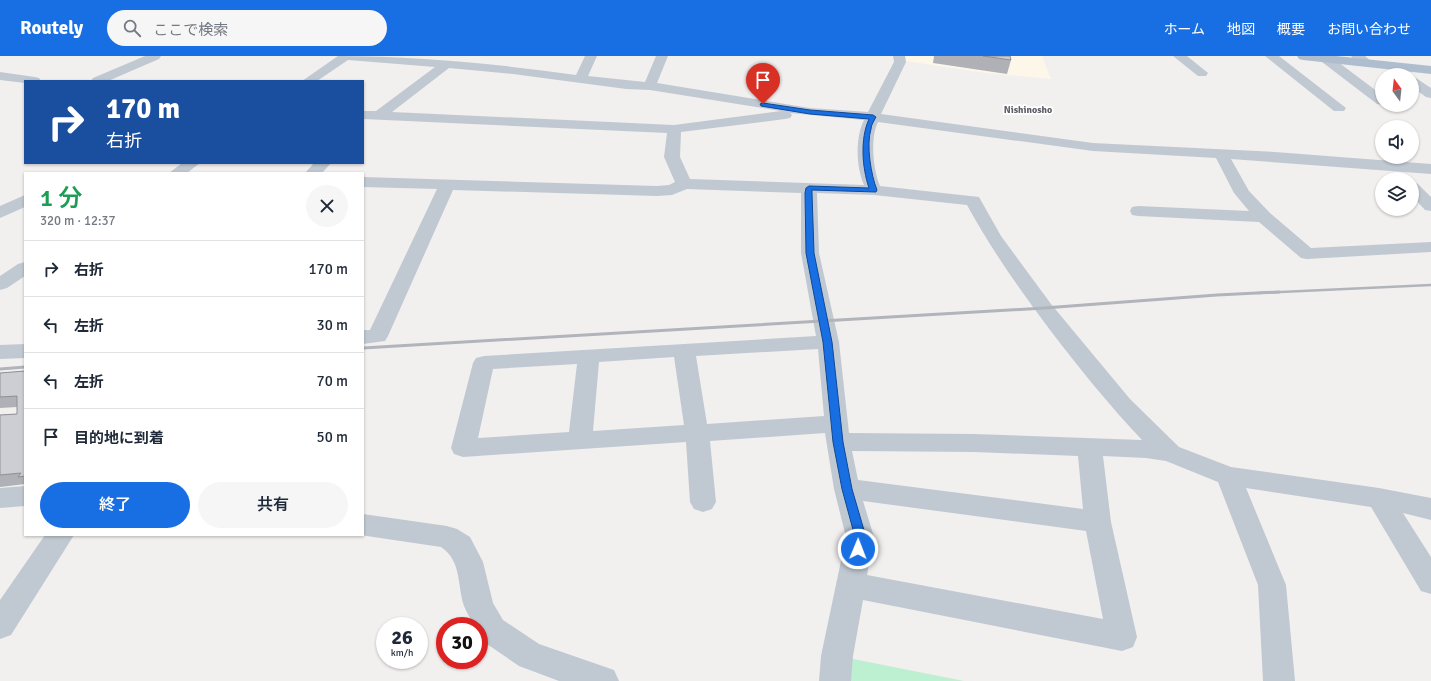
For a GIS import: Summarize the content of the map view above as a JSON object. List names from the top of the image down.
{
  "districts": ["Nishinosho"],
  "north": "top",
  "page": {
    "header": "Routely",
    "search": "ここで検索",
    "nav": [
      "ホーム",
      "地図",
      "概要",
      "お問い合わせ"
    ],
    "turn": ["170 m", "右折"],
    "heading": ["1 分", "320 m · 12:37"],
    "list": [
      {
        "name": "右折",
        "value": "170 m"
      },
      {
        "name": "左折",
        "value": "30 m"
      },
      {
        "name": "左折",
        "value": "70 m"
      },
      {
        "name": "目的地に到着",
        "value": "50 m"
      }
    ],
    "buttons": ["終了", "共有"],
    "speed": "26 km/h",
    "limit": "30"
  }
}
